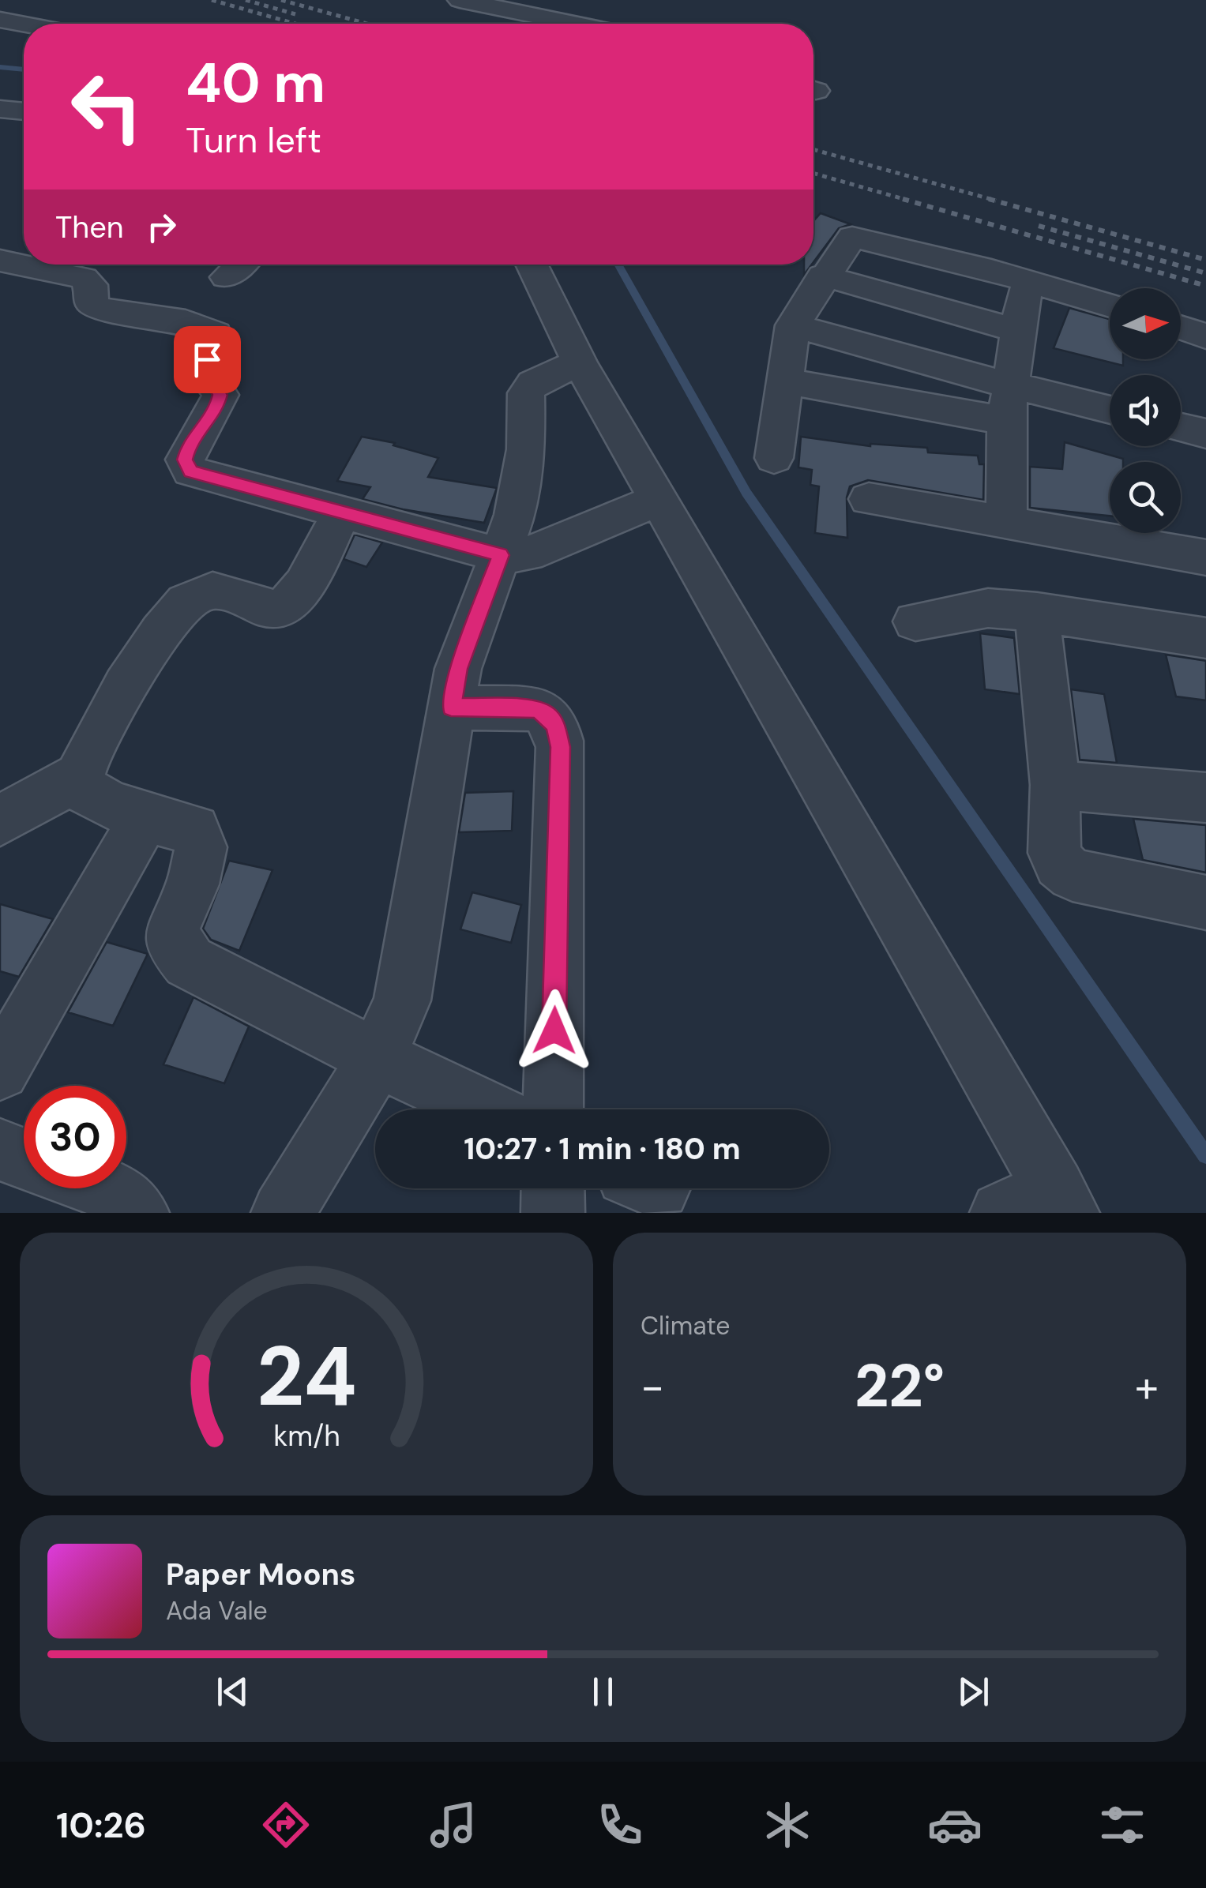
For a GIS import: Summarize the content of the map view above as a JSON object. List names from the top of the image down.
{
  "north": "right",
  "page": {
    "turn": ["40 m", "Turn left"],
    "then": "Then",
    "limit": "30",
    "trip": "10:27 · 1 min · 180 m",
    "tile": "Climate",
    "heat": ["−", "22°", "+"],
    "song": ["Paper Moons", "Ada Vale"],
    "tabs": "10:26",
    "gauge": ["24", "km/h"]
  }
}
